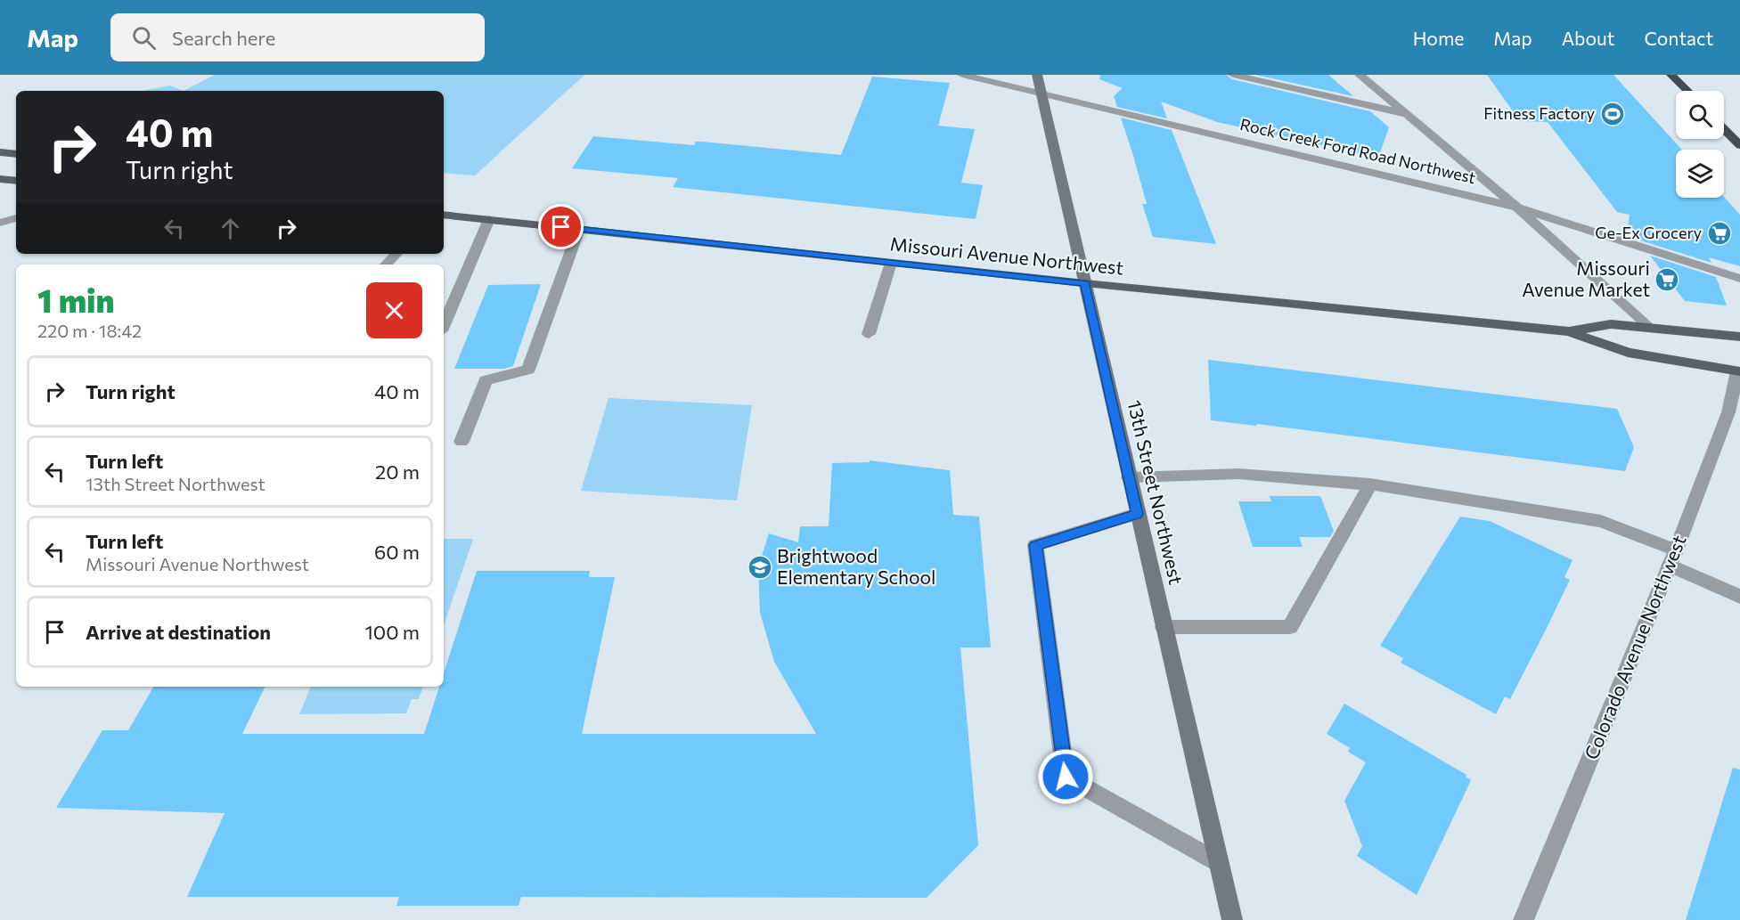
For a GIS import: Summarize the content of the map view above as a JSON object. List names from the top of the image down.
{
  "streets": {
    "main road": ["Missouri Avenue Northwest"],
    "street": ["Rock Creek Ford Road Northwest", "13th Street Northwest", "Colorado Avenue Northwest"]
  },
  "crossings": [
    ["Rock Creek Ford Road Northwest", "13th Street Northwest"],
    ["Missouri Avenue Northwest", "13th Street Northwest"],
    ["Missouri Avenue Northwest", "Colorado Avenue Northwest"]
  ],
  "places": {
    "sports": ["Fitness Factory"],
    "supermarket": ["Ge-Ex Grocery", "Missouri Avenue Market"],
    "school or university": ["Brightwood Elementary School"]
  },
  "page": {
    "header": "Map",
    "search": "Search here",
    "nav": [
      "Home",
      "Map",
      "About",
      "Contact"
    ],
    "turn": ["40 m", "Turn right"],
    "heading": ["1 min", "220 m · 18:42"],
    "list": [
      {
        "name": "Turn right",
        "value": "40 m"
      },
      {
        "name": "Turn left",
        "note": "13th Street Northwest",
        "value": "20 m"
      },
      {
        "name": "Turn left",
        "note": "Missouri Avenue Northwest",
        "value": "60 m"
      },
      {
        "name": "Arrive at destination",
        "value": "100 m"
      }
    ]
  }
}
